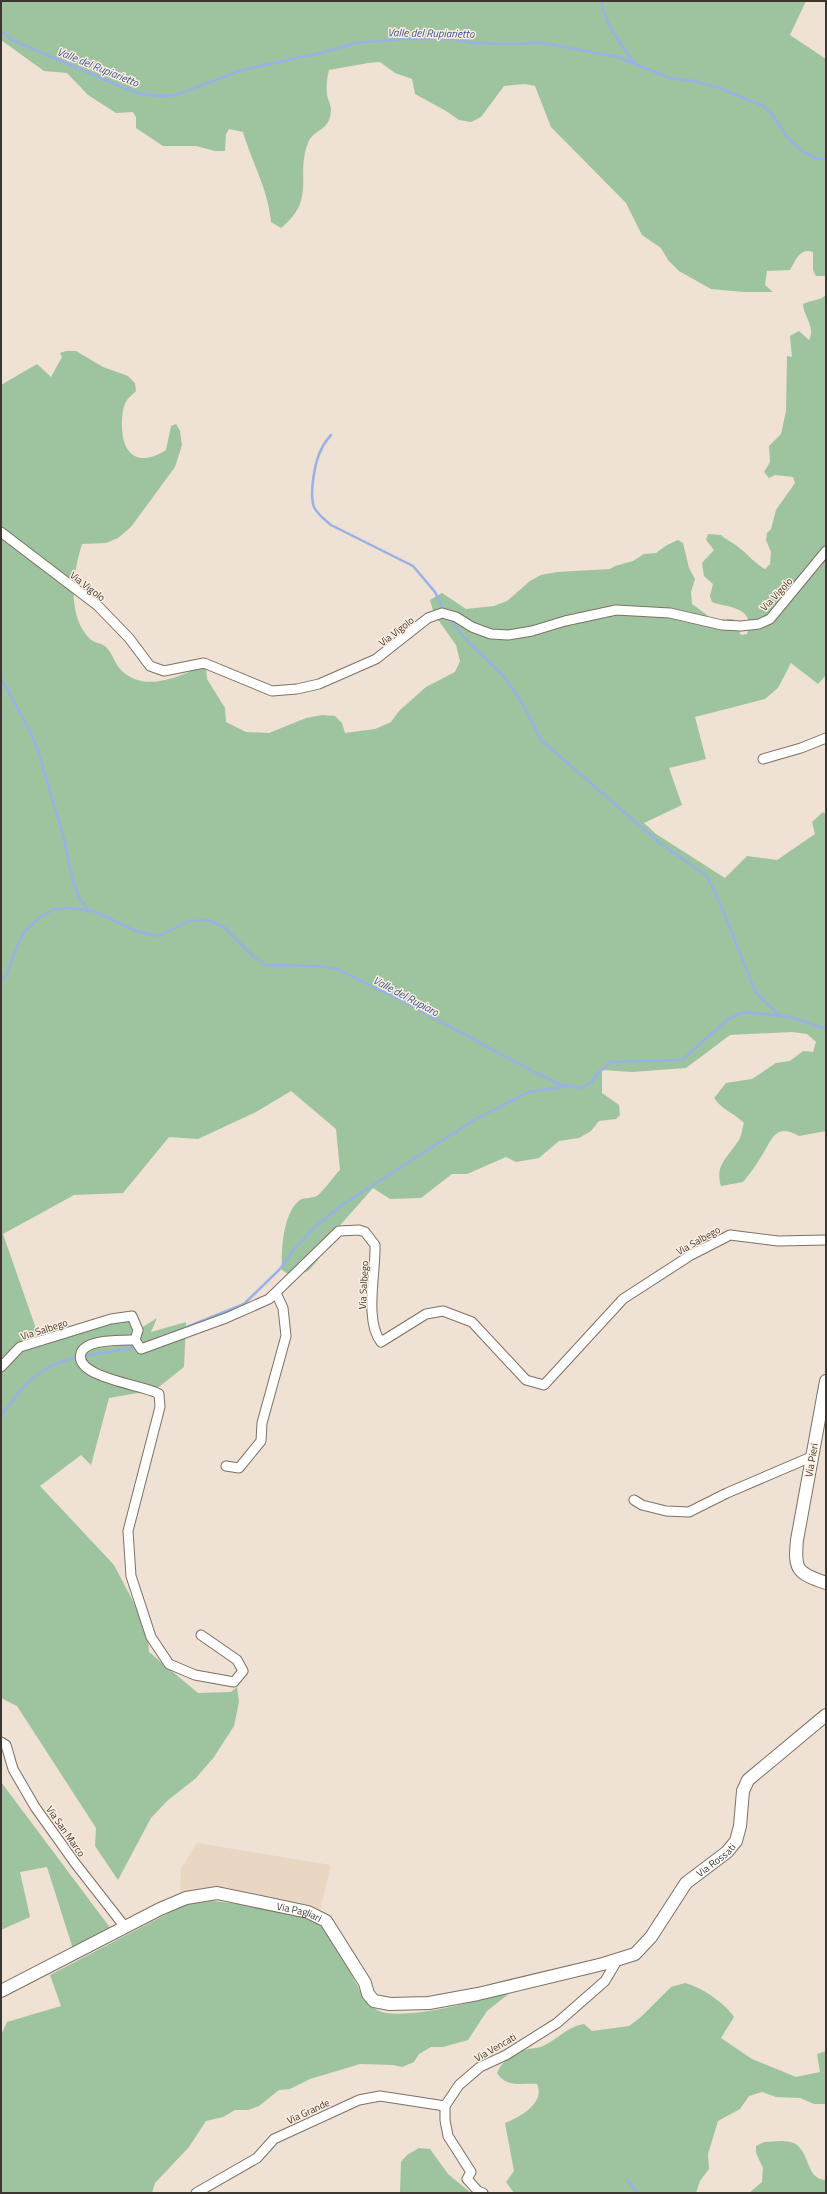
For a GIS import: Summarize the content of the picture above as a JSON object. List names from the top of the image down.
{
  "streets": {
    "street": [
      "Via Vigolo",
      "Via Salbego",
      "Via Pieri",
      "Via San Marco",
      "Via Rossati",
      "Via Pagliari",
      "Via Vencati",
      "Via Grande"
    ]
  },
  "crossings": [
    ["Via San Marco", "Via Pagliari"],
    ["Via Rossati", "Via Pagliari"],
    ["Via Rossati", "Via Vencati"],
    ["Via Pagliari", "Via Vencati"],
    ["Via Vencati", "Via Grande"]
  ],
  "water": ["Valle del Rupiarietto", "Valle del Rupiaro"]
}
